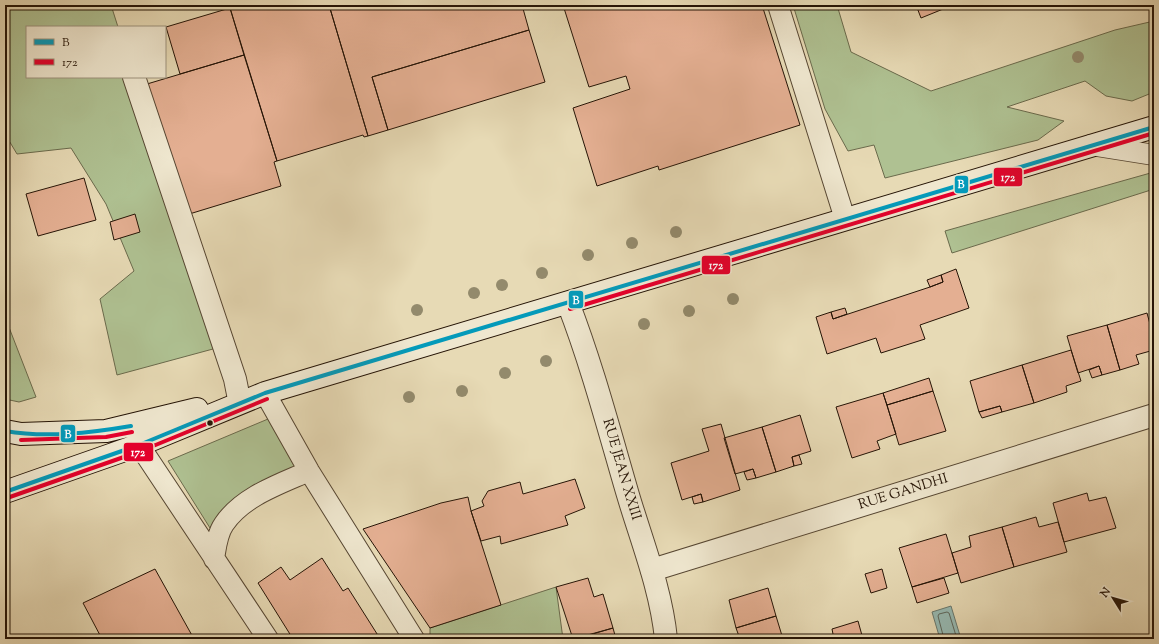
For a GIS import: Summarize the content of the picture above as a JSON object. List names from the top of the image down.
{
  "streets": {
    "main road": ["RUE JEAN XXIII", "RUE GANDHI"]
  },
  "crossings": [
    ["RUE JEAN XXIII", "RUE GANDHI"]
  ],
  "lines": ["transit line B", "transit line 172"],
  "legend": ["B", "172"],
  "north": "top left"
}
